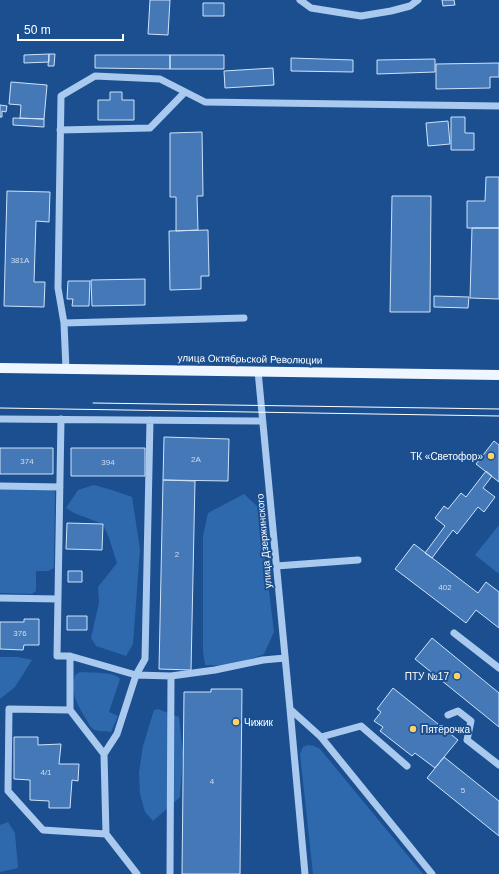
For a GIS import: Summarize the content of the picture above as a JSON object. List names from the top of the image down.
{
  "streets": {
    "main road": ["улица Октябрьской Революции"],
    "street": ["улица Дзержинского"]
  },
  "crossings": [
    ["улица Октябрьской Революции", "улица Дзержинского"]
  ],
  "places": [
    "ТК «Светофор»",
    "ПТУ №17",
    "Чижик",
    "Пятёрочка"
  ],
  "house_numbers": [
    "381А",
    "2А",
    "374",
    "394",
    "2",
    "402",
    "376",
    "4/1",
    "4",
    "5"
  ],
  "scale_bar": "50 m"
}
